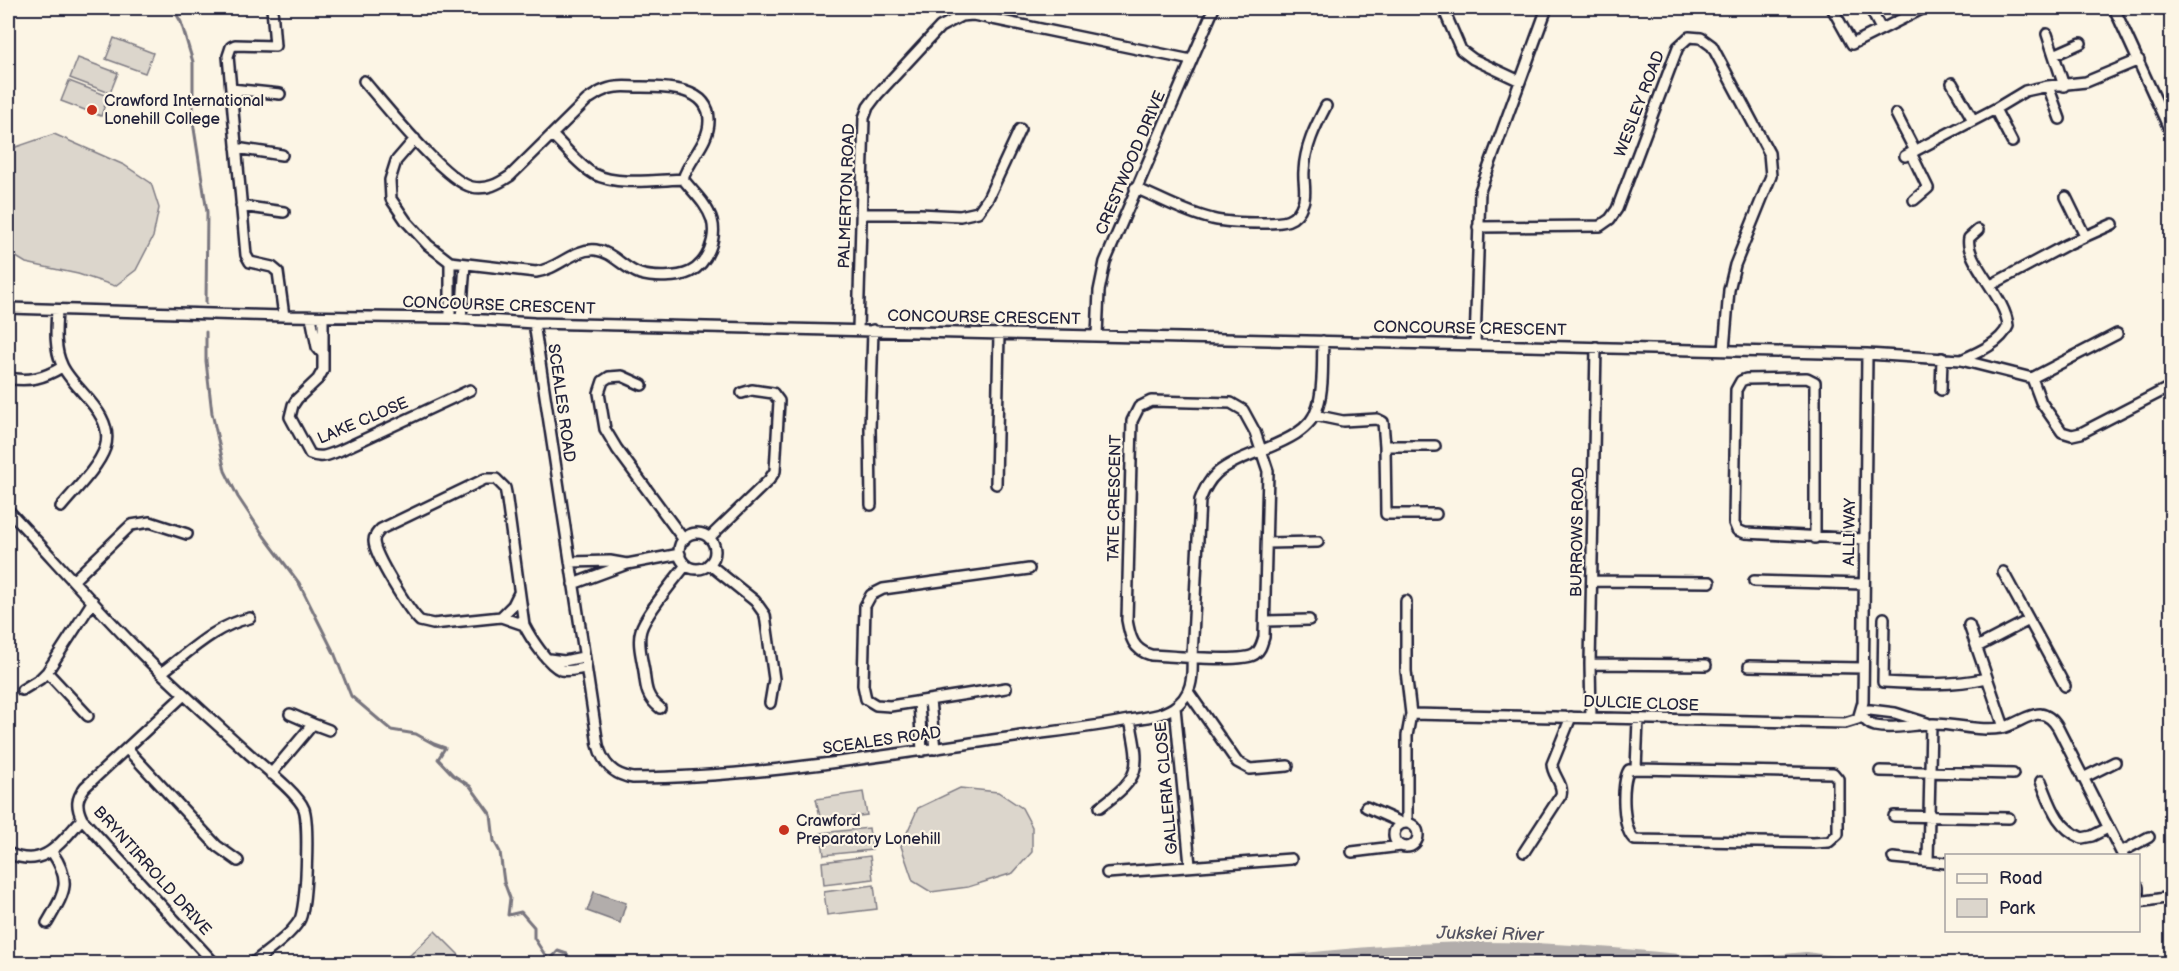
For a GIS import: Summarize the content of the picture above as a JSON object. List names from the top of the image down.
{
  "streets": {
    "street": [
      "WESLEY ROAD",
      "CRESTWOOD DRIVE",
      "PALMERTON ROAD",
      "CONCOURSE CRESCENT",
      "SCEALES ROAD",
      "LAKE CLOSE",
      "TATE CRESCENT",
      "BURROWS ROAD",
      "ALLI WAY",
      "DULCIE CLOSE",
      "GALLERIA CLOSE",
      "BRYNTIRROLD DRIVE"
    ]
  },
  "crossings": [
    ["WESLEY ROAD", "CONCOURSE CRESCENT"],
    ["CRESTWOOD DRIVE", "PALMERTON ROAD"],
    ["CRESTWOOD DRIVE", "CONCOURSE CRESCENT"],
    ["PALMERTON ROAD", "CONCOURSE CRESCENT"],
    ["CONCOURSE CRESCENT", "SCEALES ROAD"],
    ["CONCOURSE CRESCENT", "LAKE CLOSE"],
    ["CONCOURSE CRESCENT", "BURROWS ROAD"],
    ["CONCOURSE CRESCENT", "ALLI WAY"],
    ["SCEALES ROAD", "GALLERIA CLOSE"],
    ["BURROWS ROAD", "DULCIE CLOSE"],
    ["ALLI WAY", "DULCIE CLOSE"]
  ],
  "water": ["Jukskei River"],
  "places": ["Crawford International Lonehill College", "Crawford Preparatory Lonehill"],
  "legend": ["Road", "Park"]
}
